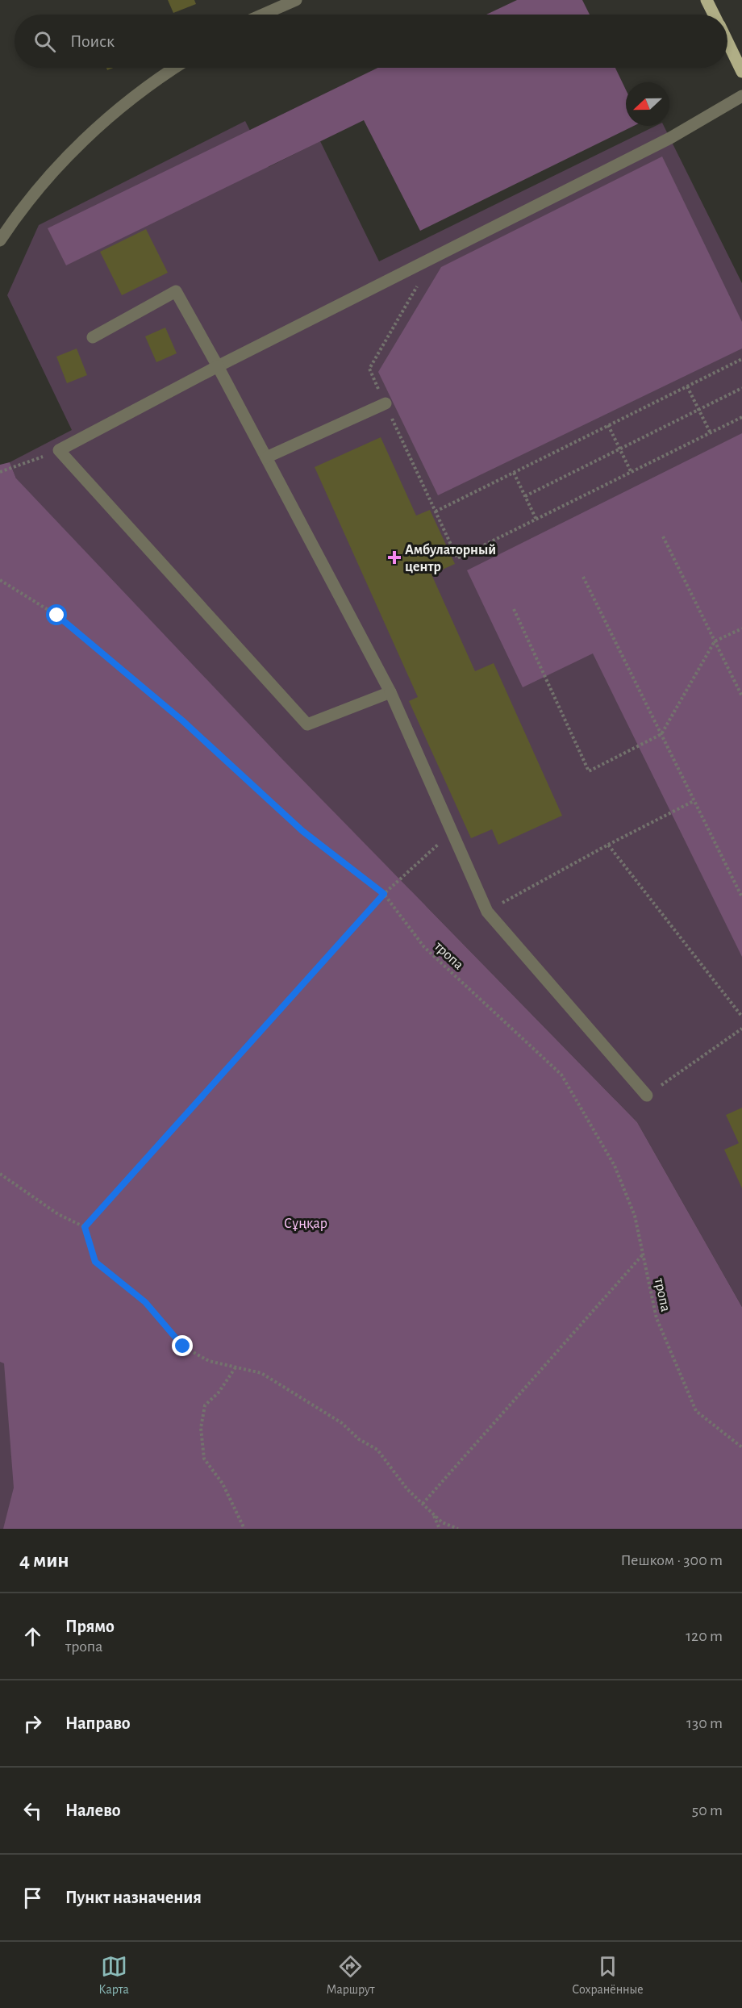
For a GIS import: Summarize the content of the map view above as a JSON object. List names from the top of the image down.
{
  "streets": {
    "path": ["тропа"]
  },
  "parks": ["Сұңқар"],
  "places": {
    "health": ["Амбулаторный центр"]
  },
  "north": "left",
  "page": {
    "search": "Поиск",
    "heading": ["4 мин", "Пешком · 300 m"],
    "list": [
      ["Прямо", "тропа", "120 m"],
      ["Направо", "130 m"],
      ["Налево", "50 m"],
      "Пункт назначения"
    ],
    "nav": ["Карта", "Маршрут", "Сохранённые"]
  }
}
